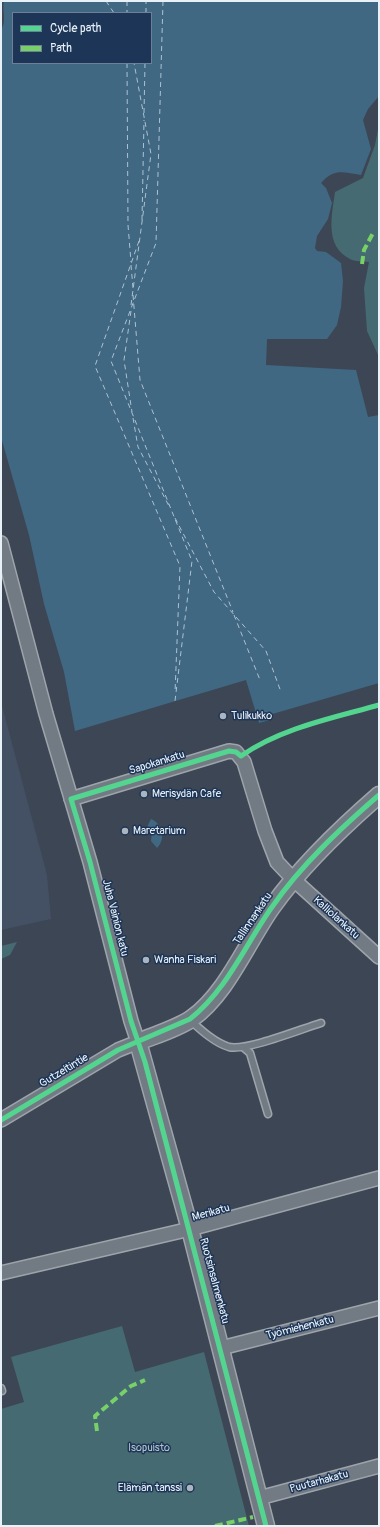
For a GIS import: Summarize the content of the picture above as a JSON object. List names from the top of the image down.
{
  "streets": {
    "street": [
      "Sapokankatu",
      "Juha Vainion katu",
      "Kalliolankatu",
      "Tallinnankatu",
      "Gutzeitintie",
      "Merikatu",
      "Ruotsinsalmenkatu",
      "Työmiehenkatu",
      "Puutarhakatu"
    ]
  },
  "crossings": [
    ["Sapokankatu", "Juha Vainion katu"],
    ["Sapokankatu", "Kalliolankatu"],
    ["Sapokankatu", "Tallinnankatu"],
    ["Juha Vainion katu", "Tallinnankatu"],
    ["Juha Vainion katu", "Gutzeitintie"],
    ["Juha Vainion katu", "Ruotsinsalmenkatu"],
    ["Kalliolankatu", "Tallinnankatu"],
    ["Tallinnankatu", "Gutzeitintie"],
    ["Tallinnankatu", "Ruotsinsalmenkatu"],
    ["Gutzeitintie", "Ruotsinsalmenkatu"],
    ["Merikatu", "Ruotsinsalmenkatu"],
    ["Ruotsinsalmenkatu", "Työmiehenkatu"],
    ["Ruotsinsalmenkatu", "Puutarhakatu"]
  ],
  "parks": ["Isopuisto"],
  "places": [
    "Tulikukko",
    "Merisydän Cafe",
    "Maretarium",
    "Wanha Fiskari",
    "Elämän tanssi"
  ],
  "legend": ["Cycle path", "Path"]
}
